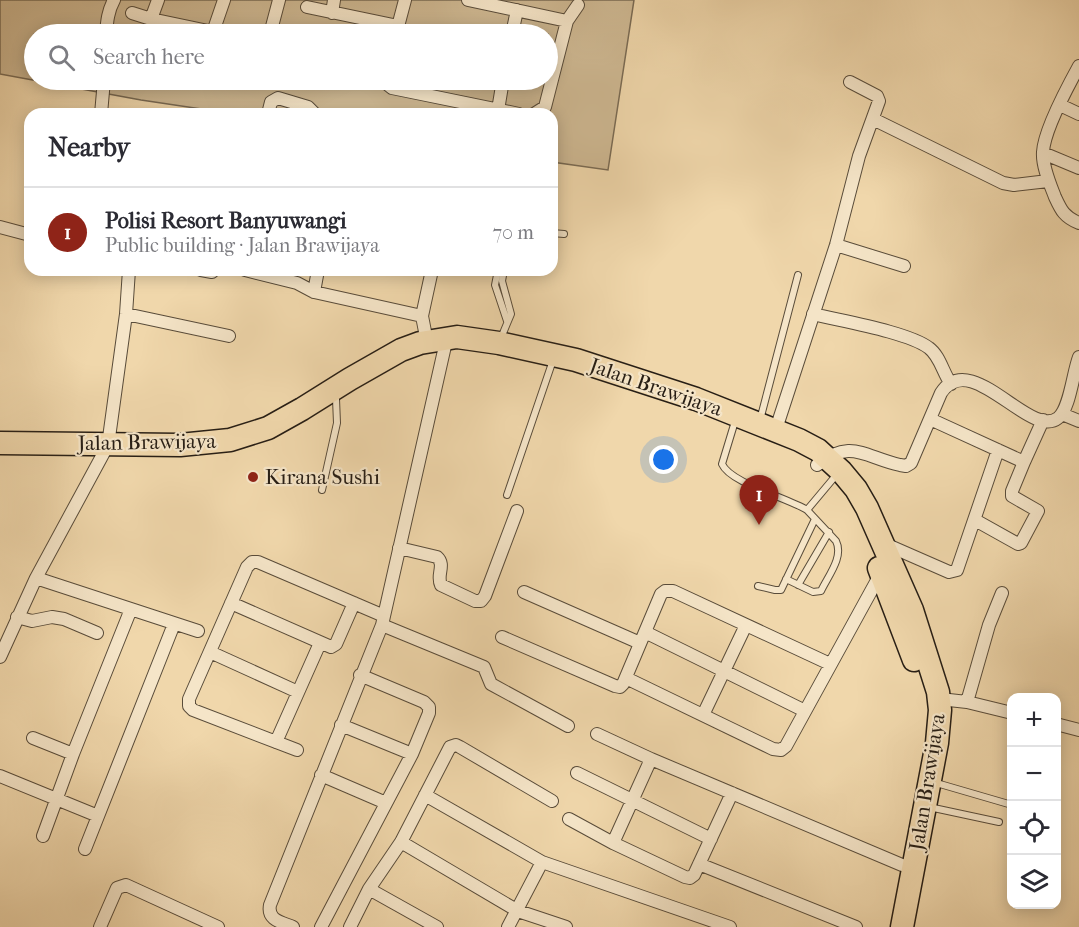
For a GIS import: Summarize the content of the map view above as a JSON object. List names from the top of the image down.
{
  "streets": {
    "highway": ["Jalan Brawijaya"]
  },
  "places": ["Kirana Sushi"],
  "page": {
    "search": "Search here",
    "heading": "Nearby",
    "list": [
      {
        "mark": "1",
        "name": "Polisi Resort Banyuwangi",
        "note": "Public building · Jalan Brawijaya",
        "value": "70 m"
      }
    ],
    "pins": "1",
    "map_buttons": ["+", "−"]
  }
}
